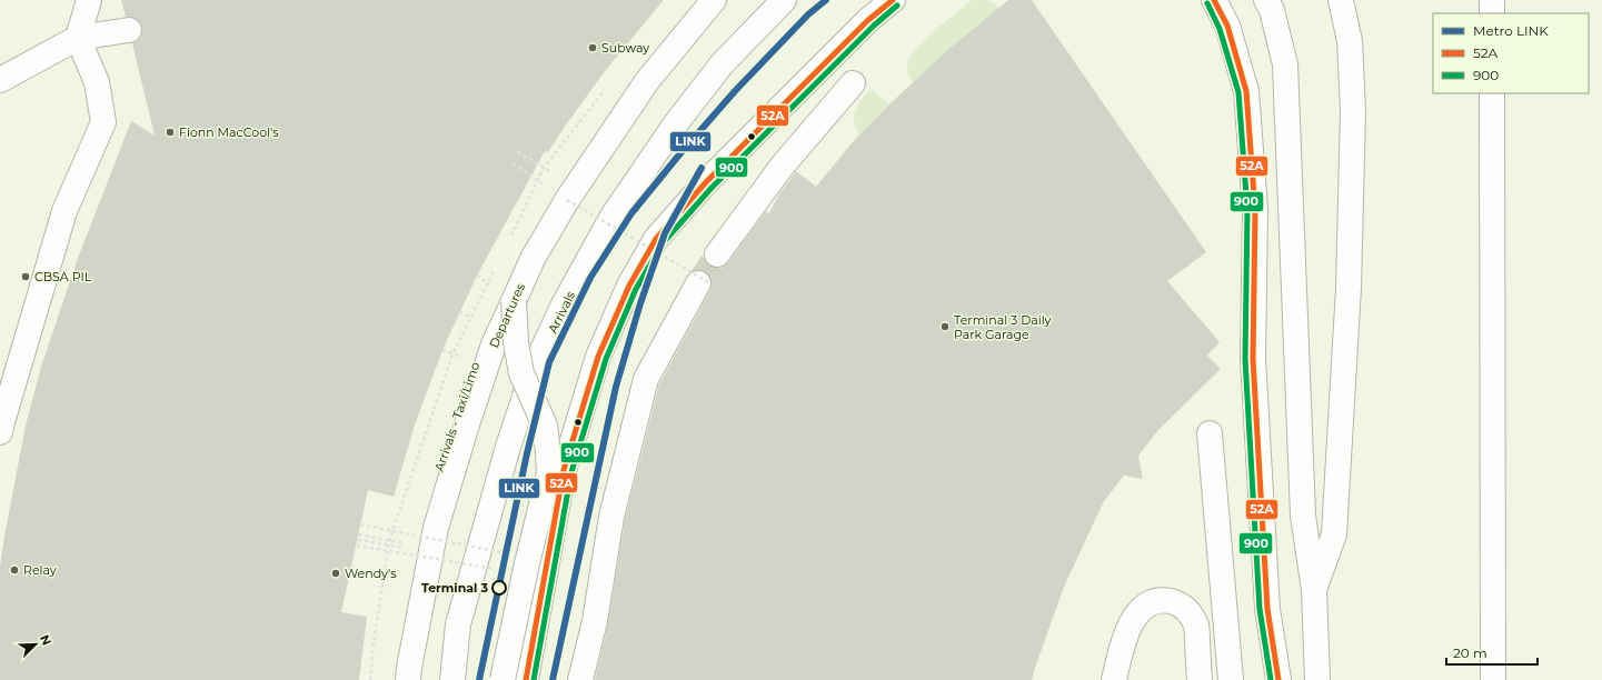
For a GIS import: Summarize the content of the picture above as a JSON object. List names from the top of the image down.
{
  "streets": {
    "street": ["Arrivals", "Departures", "Arrivals - Taxi/Limo"]
  },
  "crossings": [
    ["Departures", "Arrivals - Taxi/Limo"]
  ],
  "places": [
    "Subway",
    "Fionn MacCool's",
    "CBSA PIL",
    "Terminal 3 Daily Park Garage",
    "Relay",
    "Wendy's",
    "Terminal 3"
  ],
  "lines": ["metro line LINK", "transit line 52A", "transit line 900"],
  "legend": ["Metro LINK", "52A", "900"],
  "scale_bar": "20 m",
  "north": "top right"
}
